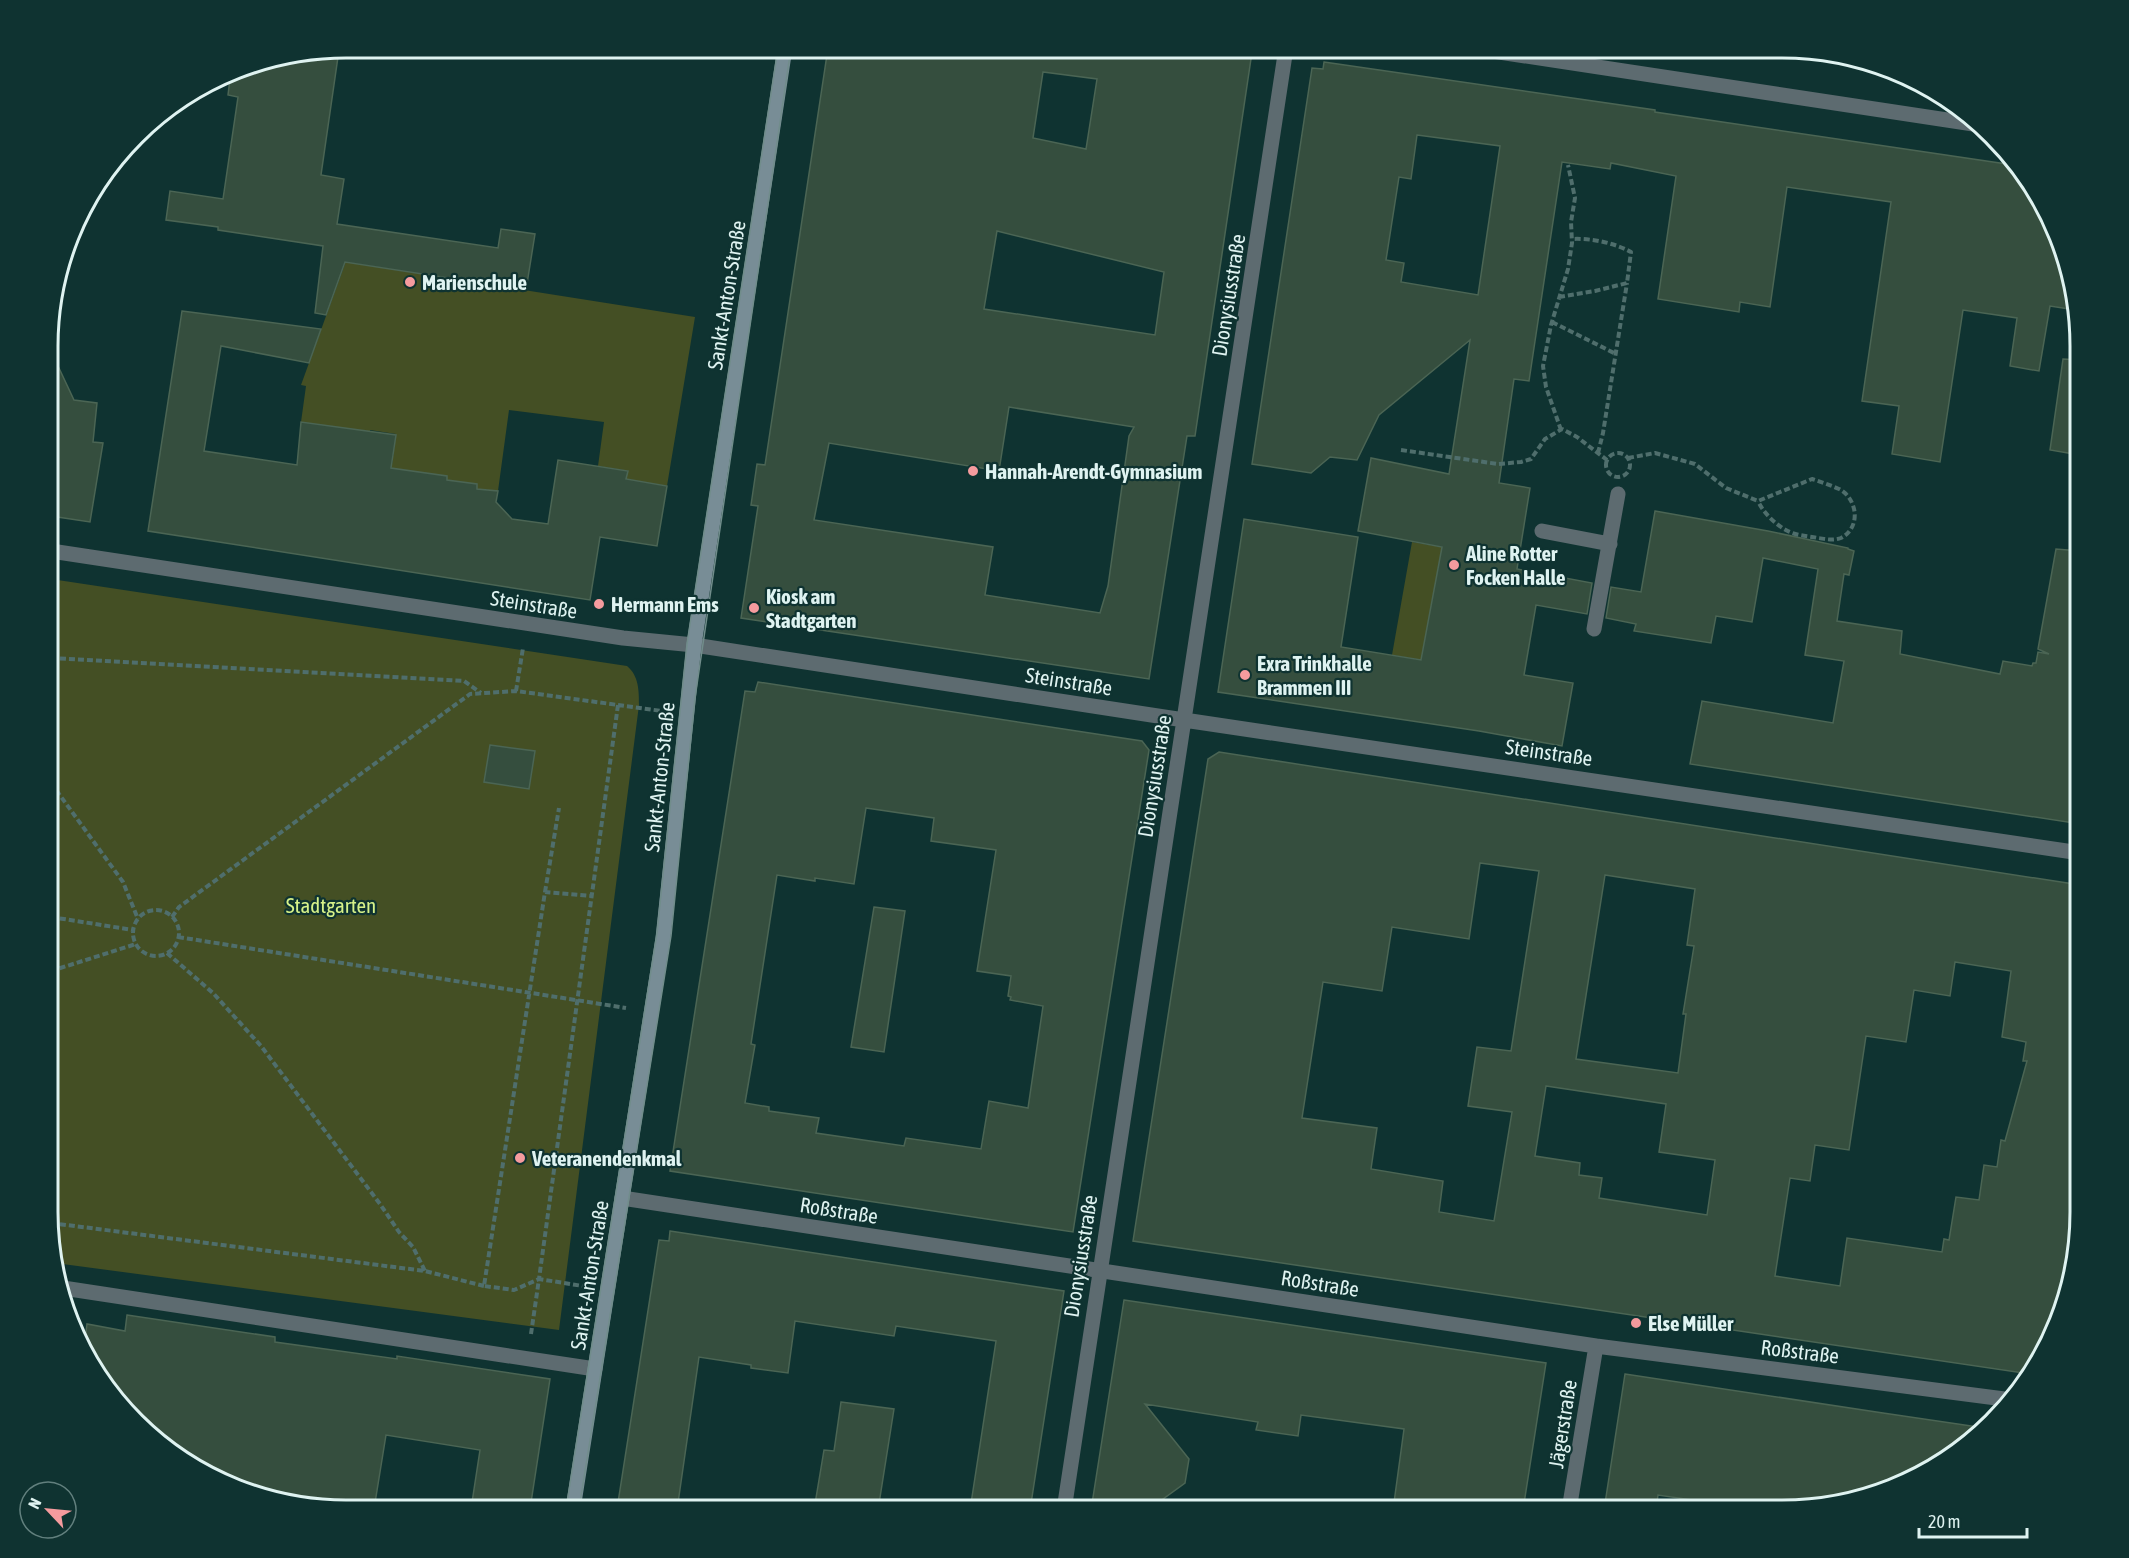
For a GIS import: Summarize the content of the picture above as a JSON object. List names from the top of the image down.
{
  "streets": {
    "street": [
      "Sankt-Anton-Straße",
      "Dionysiusstraße",
      "Steinstraße",
      "Roßstraße",
      "Jägerstraße"
    ]
  },
  "crossings": [
    ["Sankt-Anton-Straße", "Steinstraße"],
    ["Sankt-Anton-Straße", "Roßstraße"],
    ["Dionysiusstraße", "Steinstraße"],
    ["Dionysiusstraße", "Roßstraße"],
    ["Roßstraße", "Jägerstraße"]
  ],
  "parks": ["Stadtgarten"],
  "places": [
    "Marienschule",
    "Hannah-Arendt-Gymnasium",
    "Aline Rotter Focken Halle",
    "Hermann Ems",
    "Kiosk am Stadtgarten",
    "Exra Trinkhalle Brammen III",
    "Veteranendenkmal",
    "Else Müller"
  ],
  "scale_bar": "20 m",
  "north": "top left"
}
